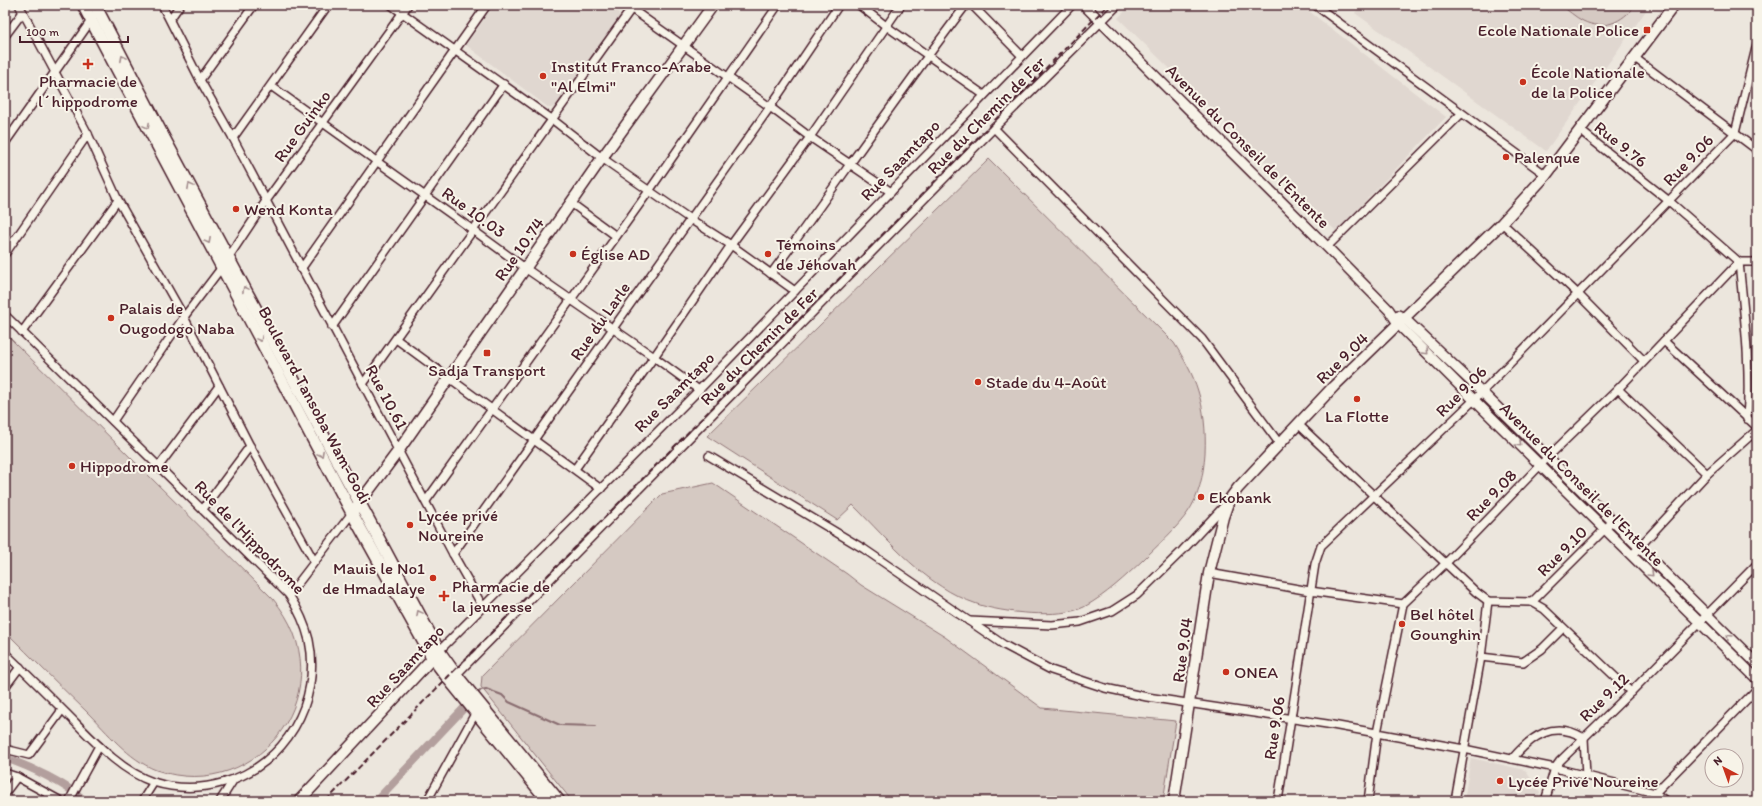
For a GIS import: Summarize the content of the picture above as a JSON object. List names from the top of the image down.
{
  "streets": {
    "main road": [
      "Rue Saamtapo",
      "Rue 10.74",
      "Rue 9.04",
      "Boulevard Tansoba Wam-Godi"
    ],
    "street": [
      "Rue du Chemin de Fer",
      "Rue Guinko",
      "Rue 9.76",
      "Avenue du Conseil de l'Entente",
      "Rue 9.06",
      "Rue 10.03",
      "Rue du Larle",
      "Rue 10.61",
      "Rue 9.08",
      "Rue de l'Hippodrome",
      "Rue 9.10",
      "Rue 9.12"
    ]
  },
  "crossings": [
    ["Rue du Chemin de Fer", "Avenue du Conseil de l'Entente"],
    ["Rue du Chemin de Fer", "Boulevard Tansoba Wam-Godi"],
    ["Rue Guinko", "Rue 10.03"],
    ["Rue Guinko", "Rue 10.61"],
    ["Rue Guinko", "Boulevard Tansoba Wam-Godi"],
    ["Rue Guinko", "Rue de l'Hippodrome"],
    ["Rue 9.76", "Rue 9.06"],
    ["Rue 9.76", "Rue 9.04"],
    ["Rue 9.76", "Rue 9.08"],
    ["Avenue du Conseil de l'Entente", "Rue 9.06"],
    ["Avenue du Conseil de l'Entente", "Rue 9.04"],
    ["Avenue du Conseil de l'Entente", "Rue 9.08"],
    ["Avenue du Conseil de l'Entente", "Rue 9.10"],
    ["Avenue du Conseil de l'Entente", "Rue 9.12"],
    ["Rue Saamtapo", "Rue 10.03"],
    ["Rue Saamtapo", "Rue 10.61"],
    ["Rue Saamtapo", "Boulevard Tansoba Wam-Godi"],
    ["Rue 10.03", "Rue 10.74"],
    ["Rue 10.03", "Rue du Larle"],
    ["Rue 10.74", "Rue 10.61"],
    ["Rue 10.74", "Boulevard Tansoba Wam-Godi"],
    ["Rue du Larle", "Rue 10.61"]
  ],
  "places": {
    "transit": ["Ecole Nationale Police", "Sadja Transport"],
    "health": ["Pharmacie de l´hippodrome", "Pharmacie de la jeunesse"],
    "other": [
      "Institut Franco-Arabe \"Al Elmi\"",
      "École Nationale de la Police",
      "Palenque",
      "Wend Konta",
      "Église AD",
      "Témoins de Jéhovah",
      "Palais de Ougodogo Naba",
      "Stade du 4-Août",
      "La Flotte",
      "Hippodrome",
      "Ekobank",
      "Lycée privé Noureine",
      "Mauis le No1 de Hmadalaye",
      "Bel hôtel Gounghin",
      "ONEA",
      "Lycée Privé Noureine"
    ]
  },
  "scale_bar": "100 m",
  "north": "top left"
}
